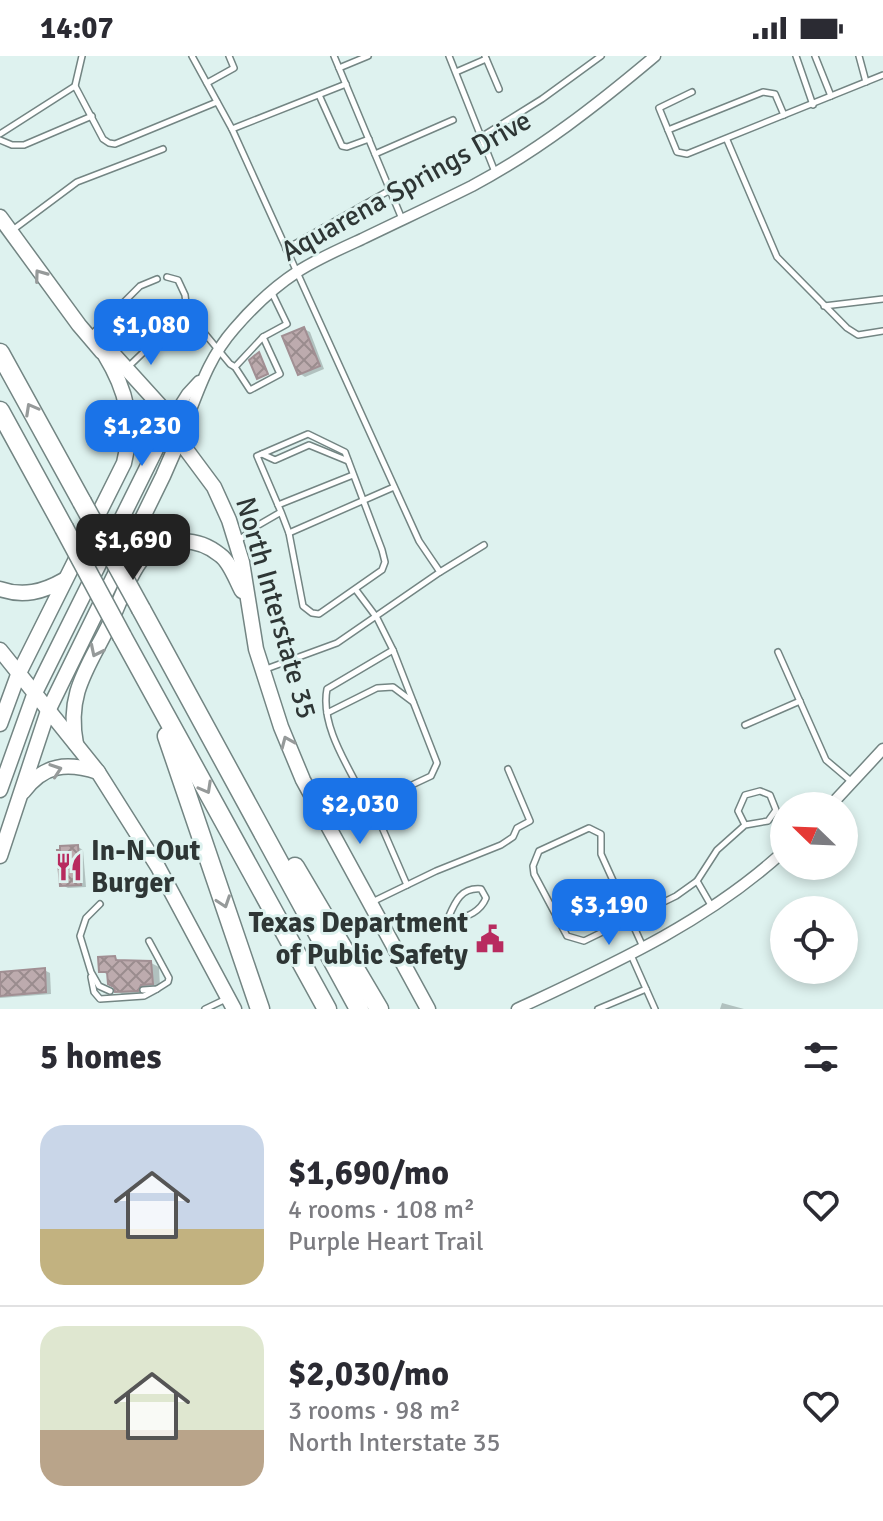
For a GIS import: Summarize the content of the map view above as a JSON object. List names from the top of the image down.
{
  "streets": {
    "main road": ["Aquarena Springs Drive", "North Interstate 35"]
  },
  "crossings": [
    ["Aquarena Springs Drive", "North Interstate 35"]
  ],
  "places": {
    "restaurant": ["In-N-Out Burger"],
    "public building": ["Texas Department of Public Safety"]
  },
  "north": "top left",
  "page": {
    "status": "14:07",
    "price": [
      "$1,080",
      "$1,230",
      "$1,690",
      "$2,030",
      "$3,190"
    ],
    "heading": "5 homes",
    "list": [
      {
        "name": "$1,690/mo",
        "note": "4 rooms · 108 m² · Purple Heart Trail"
      },
      {
        "name": "$2,030/mo",
        "note": "3 rooms · 98 m² · North Interstate 35"
      }
    ]
  }
}
